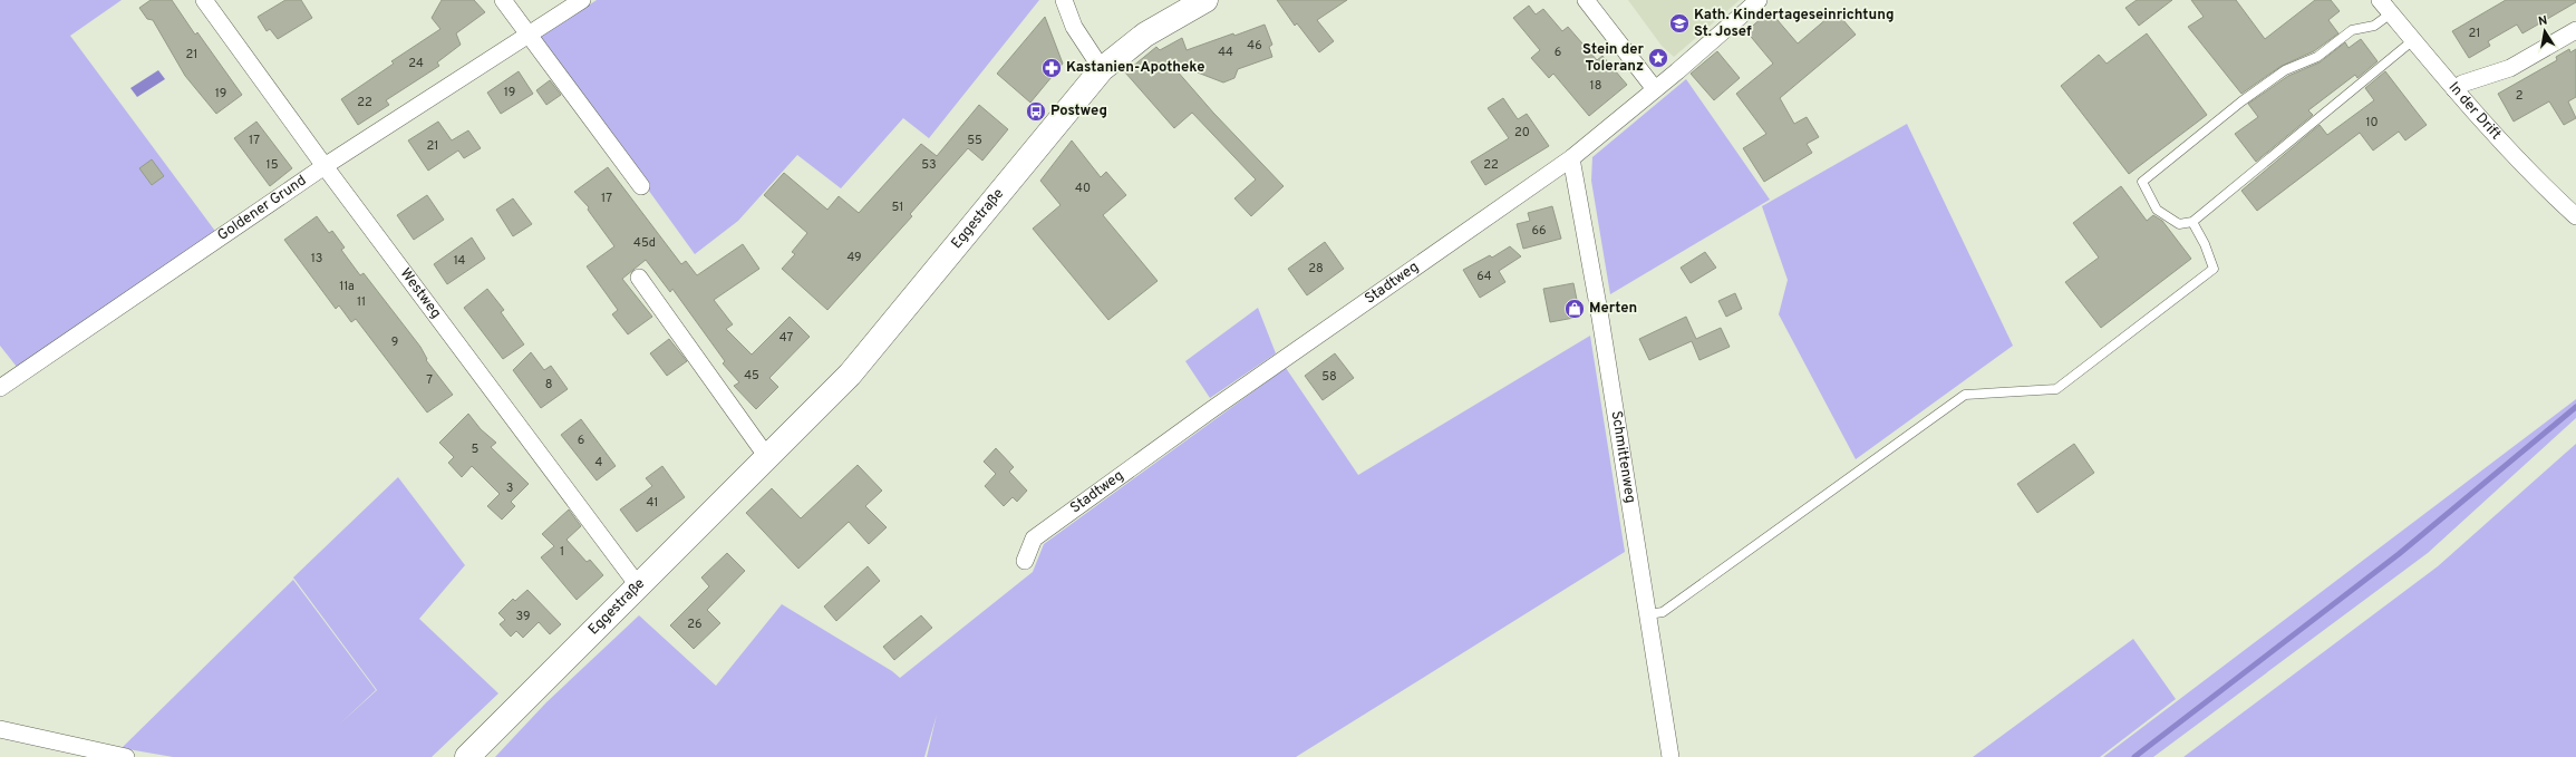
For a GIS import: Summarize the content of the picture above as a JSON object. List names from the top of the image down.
{
  "streets": {
    "main road": ["Eggestraße"],
    "street": [
      "In der Drift",
      "Goldener Grund",
      "Stadtweg",
      "Westweg",
      "Schmittenweg"
    ]
  },
  "crossings": [
    ["Goldener Grund", "Westweg"],
    ["Eggestraße", "Westweg"],
    ["Stadtweg", "Schmittenweg"]
  ],
  "places": {
    "school or university": ["Kath. Kindertageseinrichtung St. Josef"],
    "place": ["Stein der Toleranz"],
    "pharmacy": ["Kastanien-Apotheke"],
    "bus stop": ["Postweg"],
    "shop": ["Merten"]
  },
  "house_numbers": [
    "21",
    "46",
    "44",
    "6",
    "21",
    "24",
    "18",
    "19",
    "19",
    "2",
    "22",
    "10",
    "20",
    "17",
    "55",
    "21",
    "15",
    "53",
    "22",
    "40",
    "17",
    "51",
    "66",
    "45d",
    "49",
    "13",
    "14",
    "28",
    "64",
    "11a",
    "11",
    "47",
    "9",
    "45",
    "58",
    "7",
    "8",
    "6",
    "5",
    "4",
    "3",
    "41",
    "1",
    "39",
    "26"
  ],
  "north": "top"
}
